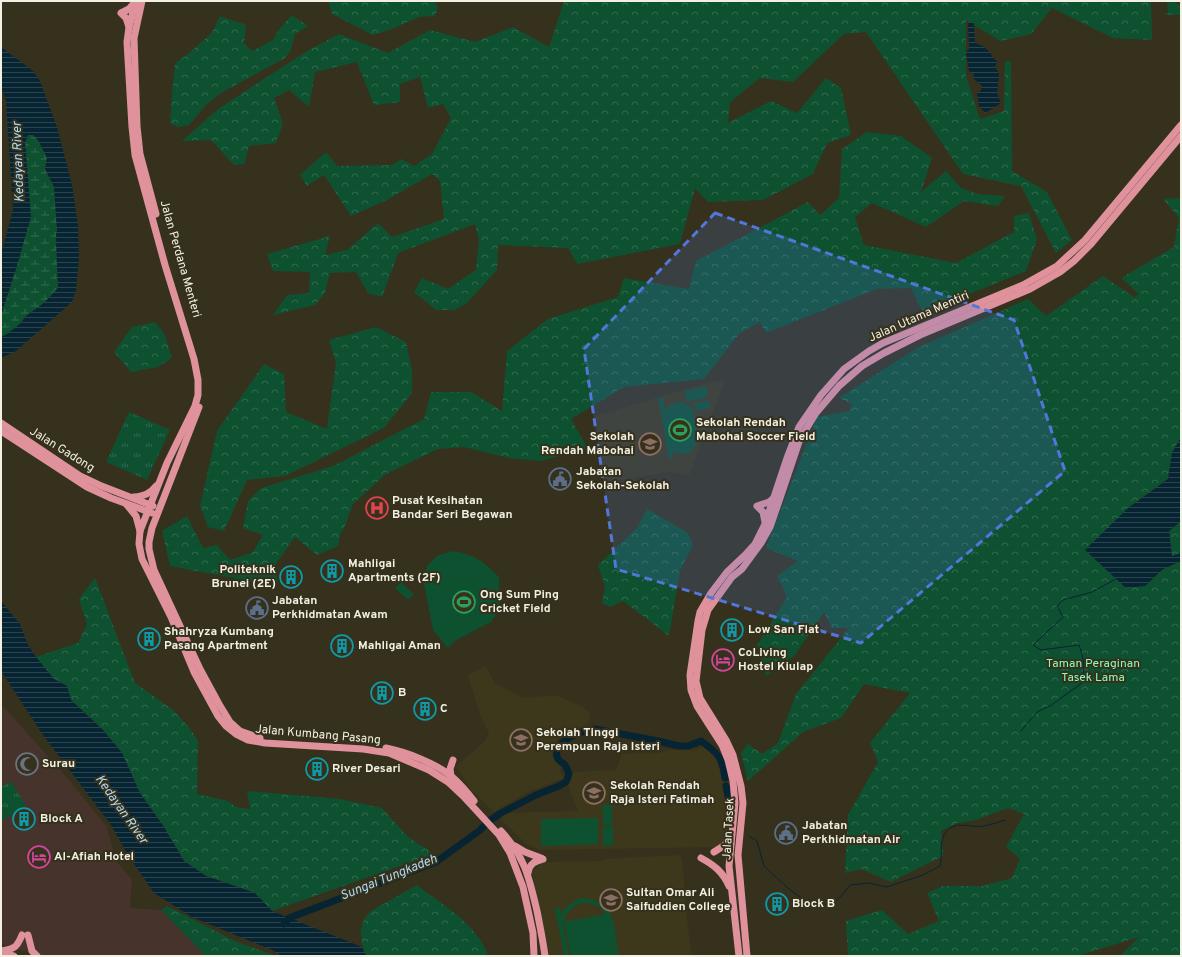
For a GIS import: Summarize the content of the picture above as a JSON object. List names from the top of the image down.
{
  "streets": {
    "main road": [
      "Jalan Perdana Menteri",
      "Jalan Utama Mentiri",
      "Jalan Gadong",
      "Jalan Kumbang Pasang",
      "Jalan Tasek"
    ]
  },
  "crossings": [
    ["Jalan Perdana Menteri", "Jalan Gadong"],
    ["Jalan Perdana Menteri", "Jalan Kumbang Pasang"],
    ["Jalan Utama Mentiri", "Jalan Tasek"],
    ["Jalan Gadong", "Jalan Kumbang Pasang"]
  ],
  "water": ["Kedayan River", "Sungai Tungkadeh"],
  "parks": ["Taman Peraginan Tasek Lama"],
  "places": {
    "sports": ["Sekolah Rendah Mabohai Soccer Field", "Ong Sum Ping Cricket Field"],
    "school or university": [
      "Sekolah Rendah Mabohai",
      "Sekolah Tinggi Perempuan Raja Isteri",
      "Sekolah Rendah Raja Isteri Fatimah",
      "Sultan Omar Ali Saifuddien College"
    ],
    "public building": ["Jabatan Sekolah-Sekolah", "Jabatan Perkhidmatan Awam", "Jabatan Perkhidmatan Air"],
    "hospital": ["Pusat Kesihatan Bandar Seri Begawan"],
    "building": [
      "Mahligai Apartments (2F)",
      "Politeknik Brunei (2E)",
      "Low San Flat",
      "Shahryza Kumbang Pasang Apartment",
      "Mahligai Aman",
      "B",
      "C",
      "River Desari",
      "Block A",
      "Block B"
    ],
    "hotel": ["CoLiving Hostel Kiulap", "Al-Afiah Hotel"],
    "mosque": ["Surau"]
  }
}
